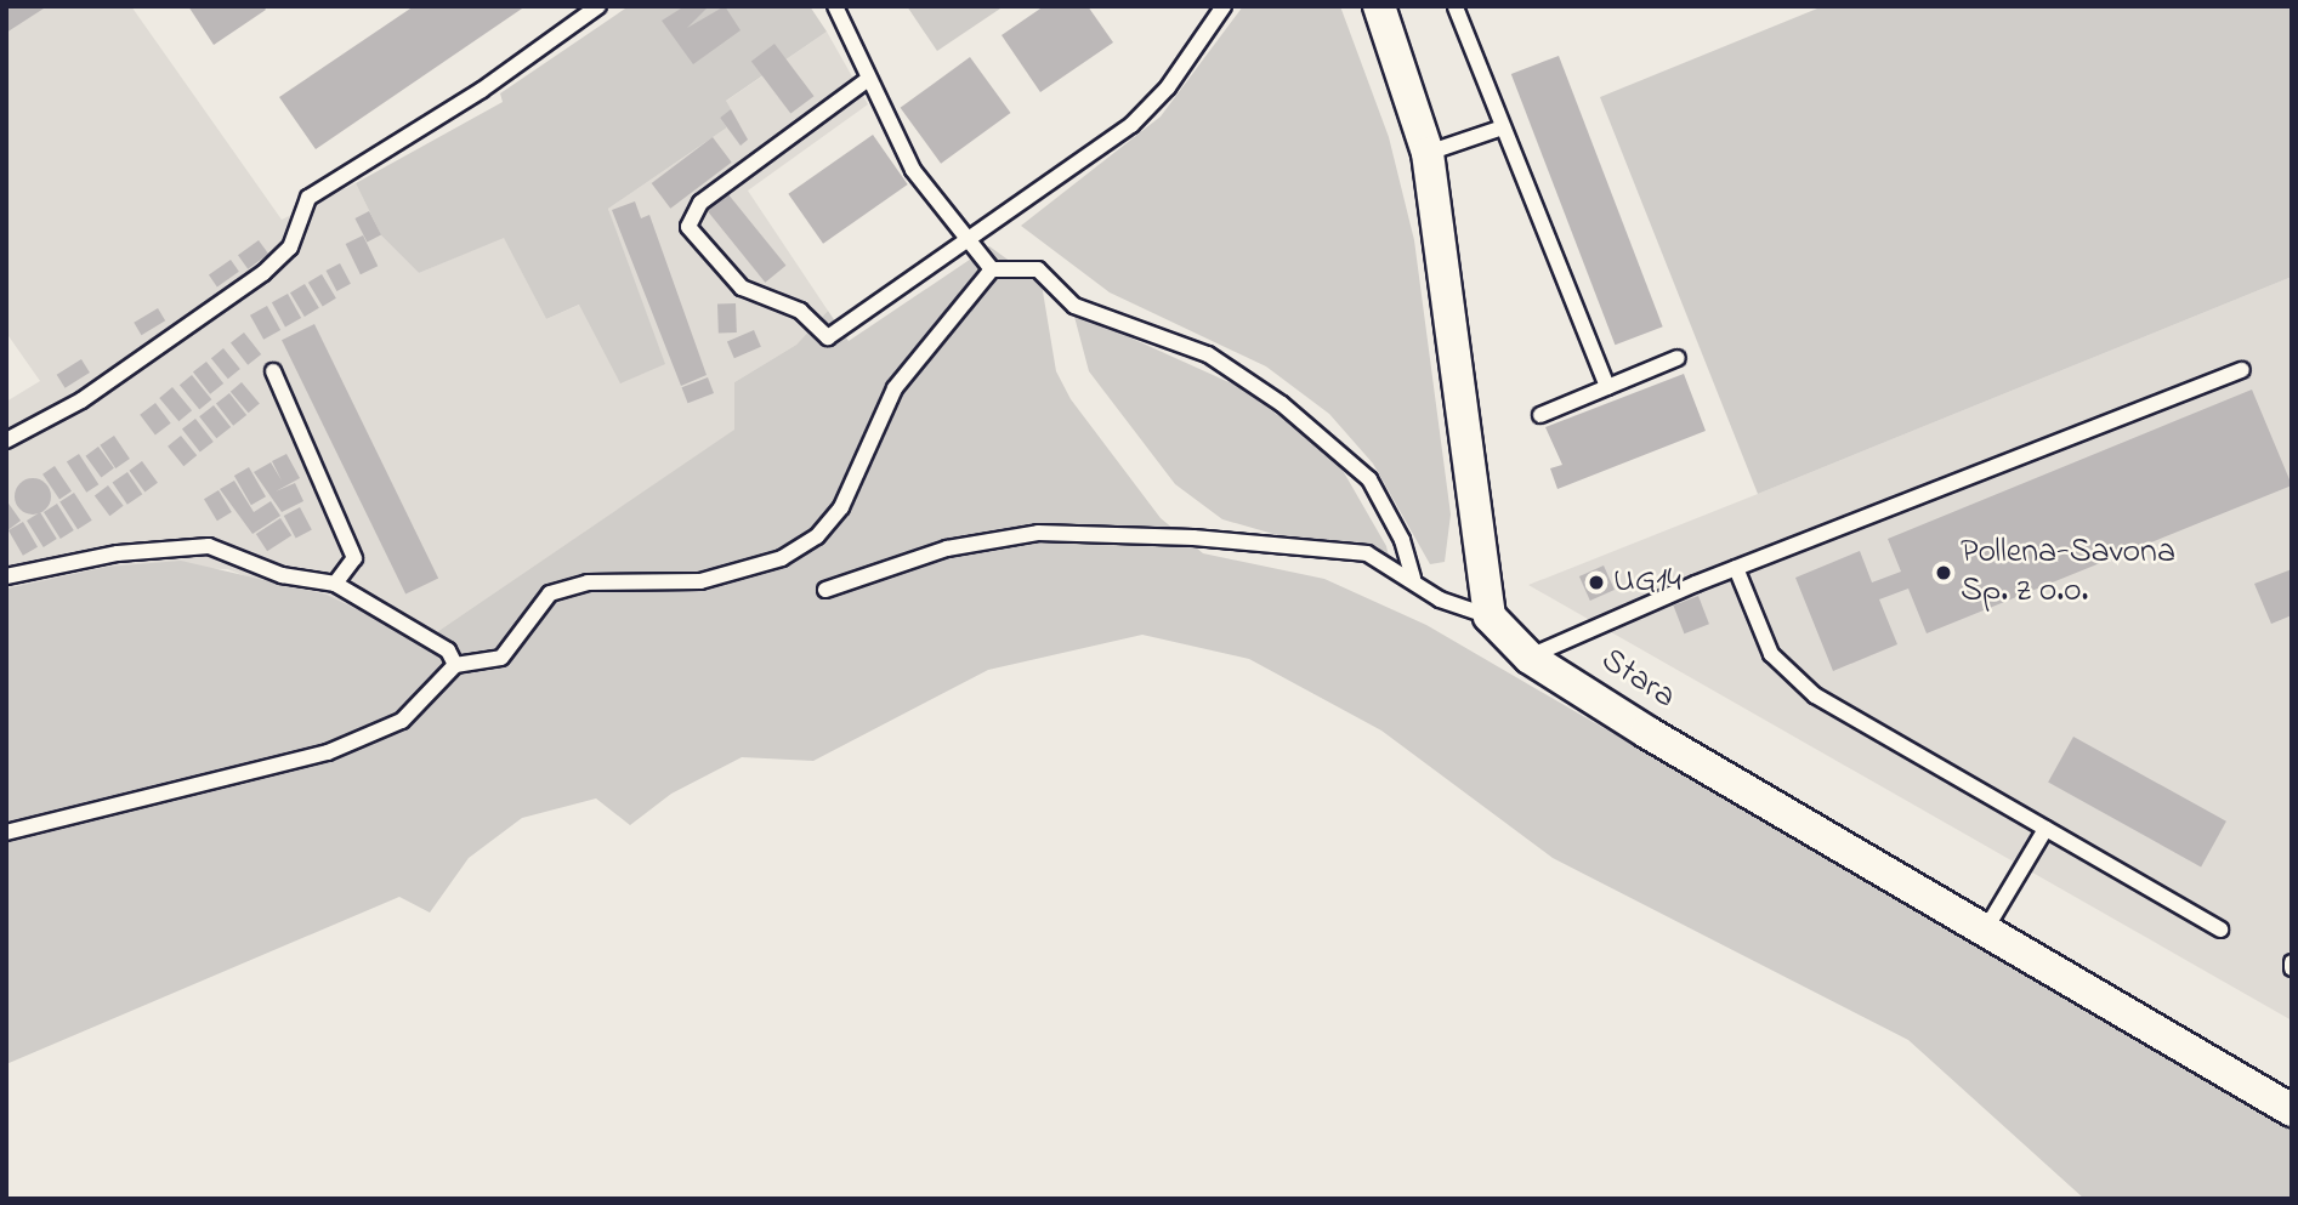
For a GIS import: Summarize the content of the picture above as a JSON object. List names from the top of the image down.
{
  "streets": {
    "street": ["Stara"]
  },
  "places": ["Pollena-Savona Sp. z o.o.", "UG14"]
}
